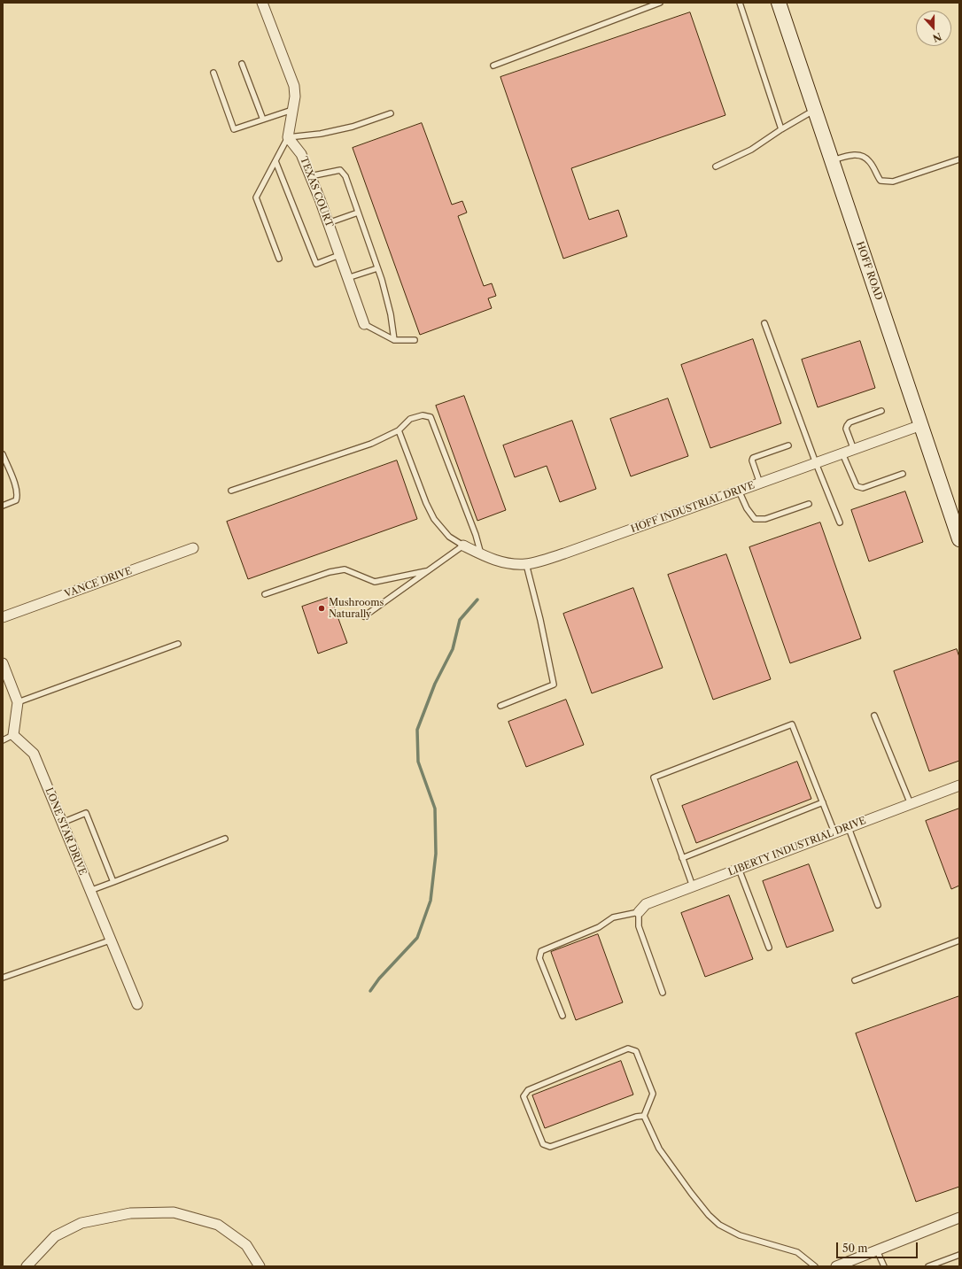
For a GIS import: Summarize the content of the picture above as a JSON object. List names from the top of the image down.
{
  "streets": {
    "street": [
      "TEXAS COURT",
      "HOFF ROAD",
      "HOFF INDUSTRIAL DRIVE",
      "VANCE DRIVE",
      "LONE STAR DRIVE",
      "LIBERTY INDUSTRIAL DRIVE"
    ]
  },
  "crossings": [
    ["HOFF ROAD", "HOFF INDUSTRIAL DRIVE"]
  ],
  "places": ["Mushrooms Naturally"],
  "scale_bar": "50 m",
  "north": "bottom"
}
